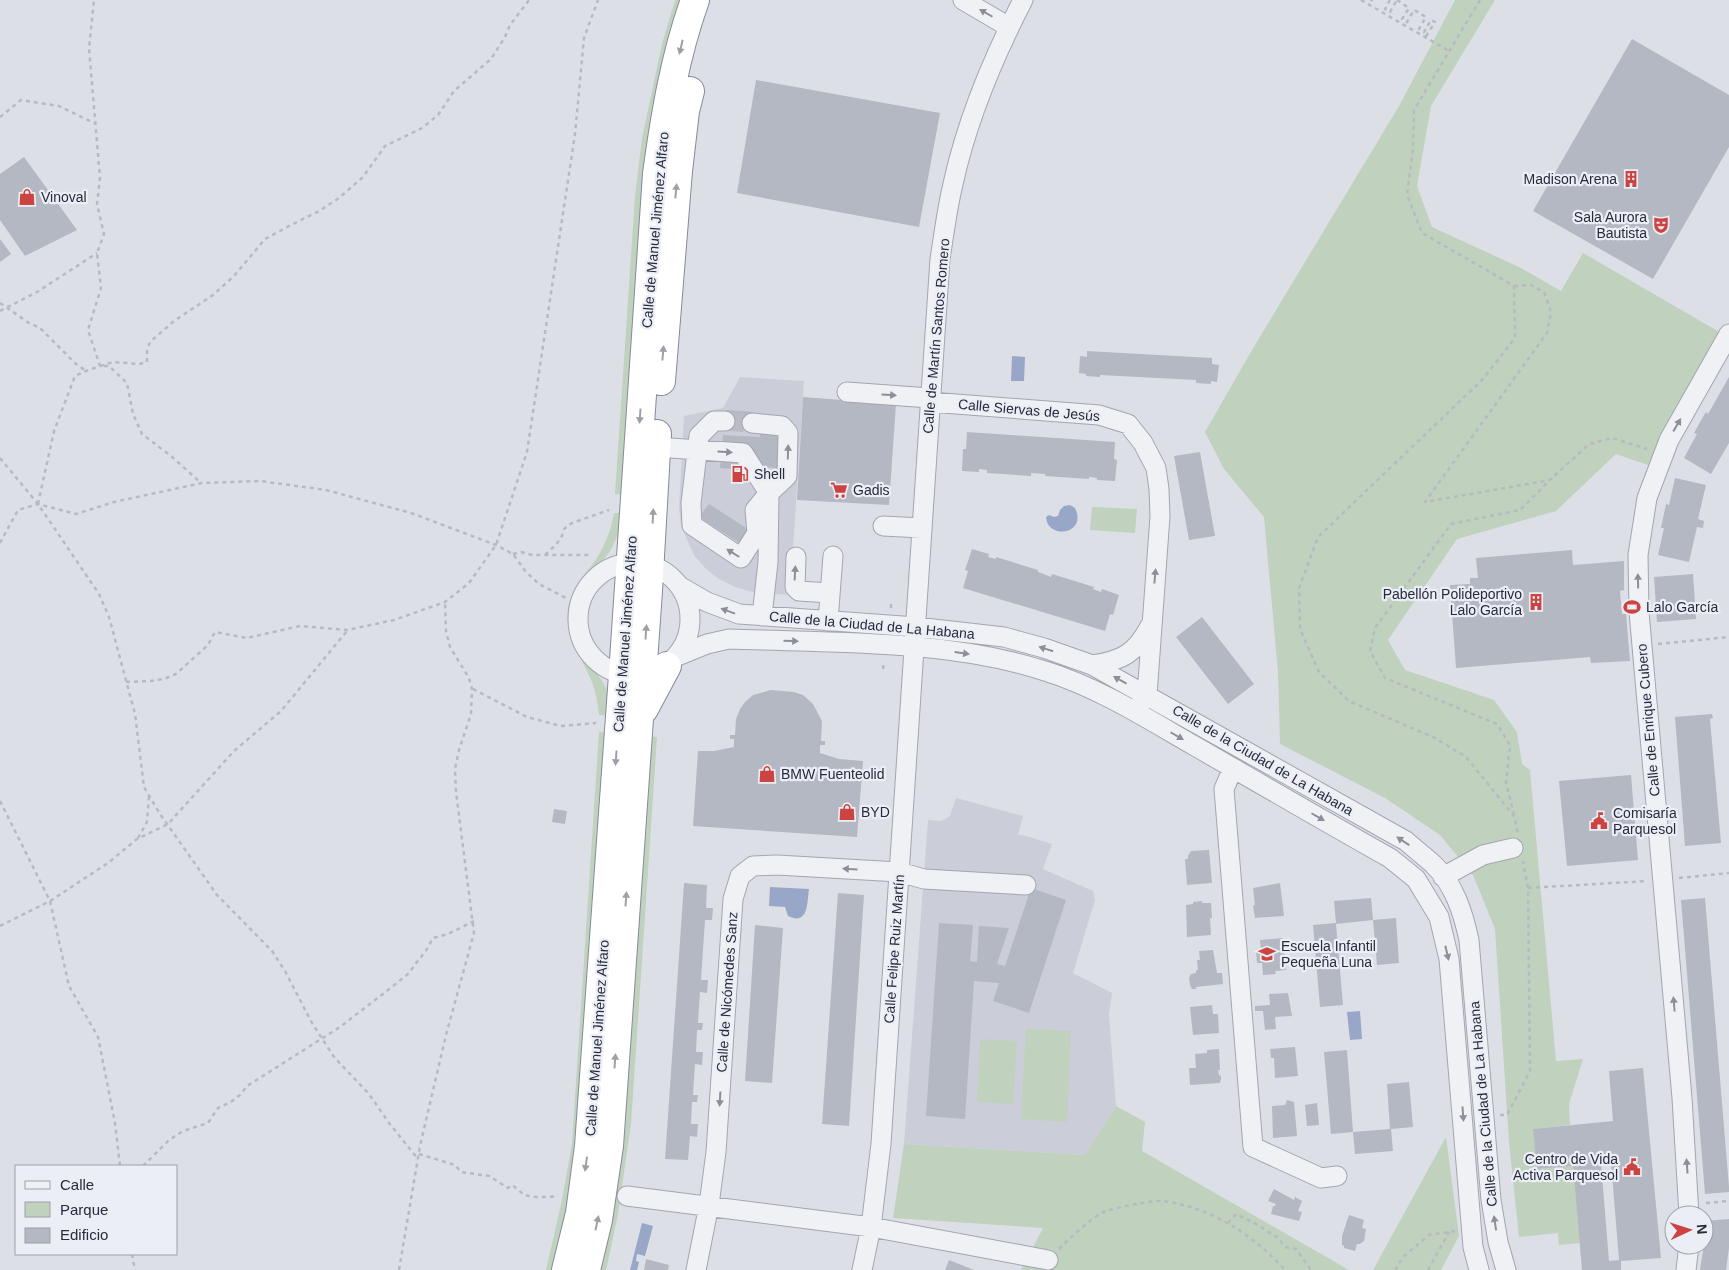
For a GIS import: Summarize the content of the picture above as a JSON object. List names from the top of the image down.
{
  "streets": {
    "highway": ["Calle de Manuel Jiménez Alfaro"],
    "street": [
      "Calle de Martín Santos Romero",
      "Calle Siervas de Jesús",
      "Calle de la Ciudad de La Habana",
      "Calle de Enrique Cubero",
      "Calle Felipe Ruiz Martín",
      "Calle de Nicómedes Sanz"
    ]
  },
  "crossings": [
    ["Calle de Manuel Jiménez Alfaro", "Calle de la Ciudad de La Habana"],
    ["Calle de Martín Santos Romero", "Calle Siervas de Jesús"],
    ["Calle de Martín Santos Romero", "Calle de la Ciudad de La Habana"],
    ["Calle de Martín Santos Romero", "Calle Felipe Ruiz Martín"],
    ["Calle Siervas de Jesús", "Calle de la Ciudad de La Habana"],
    ["Calle de la Ciudad de La Habana", "Calle Felipe Ruiz Martín"],
    ["Calle Felipe Ruiz Martín", "Calle de Nicómedes Sanz"]
  ],
  "one_way": ["Calle de Enrique Cubero"],
  "places": {
    "building": ["Madison Arena", "Pabellón Polideportivo Lalo García"],
    "shop": ["Vinoval", "BMW Fuenteolid", "BYD"],
    "theatre": ["Sala Aurora Bautista"],
    "fuel station": ["Shell"],
    "supermarket": ["Gadis"],
    "sports": ["Lalo García"],
    "public building": ["Comisaría Parquesol", "Centro de Vida Activa Parquesol"],
    "school or university": ["Escuela Infantil Pequeña Luna"]
  },
  "legend": ["Calle", "Parque", "Edificio"],
  "north": "right"
}
